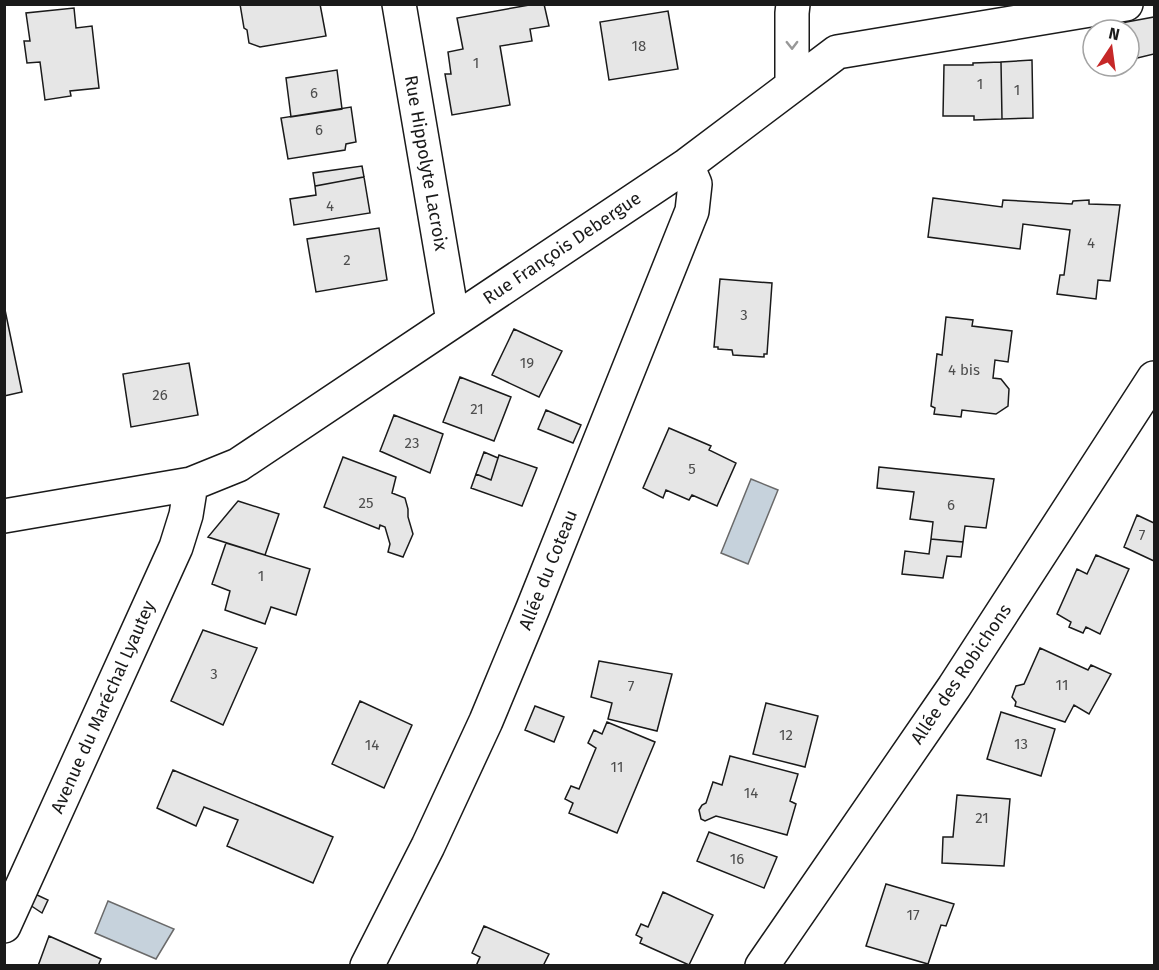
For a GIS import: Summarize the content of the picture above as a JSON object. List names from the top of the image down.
{
  "streets": {
    "street": [
      "Rue Hippolyte Lacroix",
      "Rue François Debergue",
      "Allée du Coteau",
      "Allée des Robichons",
      "Avenue du Maréchal Lyautey"
    ]
  },
  "crossings": [
    ["Rue Hippolyte Lacroix", "Rue François Debergue"],
    ["Rue François Debergue", "Allée du Coteau"],
    ["Rue François Debergue", "Avenue du Maréchal Lyautey"]
  ],
  "house_numbers": [
    "18",
    "1",
    "1",
    "1",
    "6",
    "6",
    "4",
    "4",
    "2",
    "3",
    "19",
    "4 bis",
    "26",
    "21",
    "23",
    "5",
    "25",
    "6",
    "7",
    "1",
    "3",
    "11",
    "7",
    "12",
    "13",
    "14",
    "11",
    "14",
    "21",
    "16",
    "17"
  ],
  "north": "top"
}
